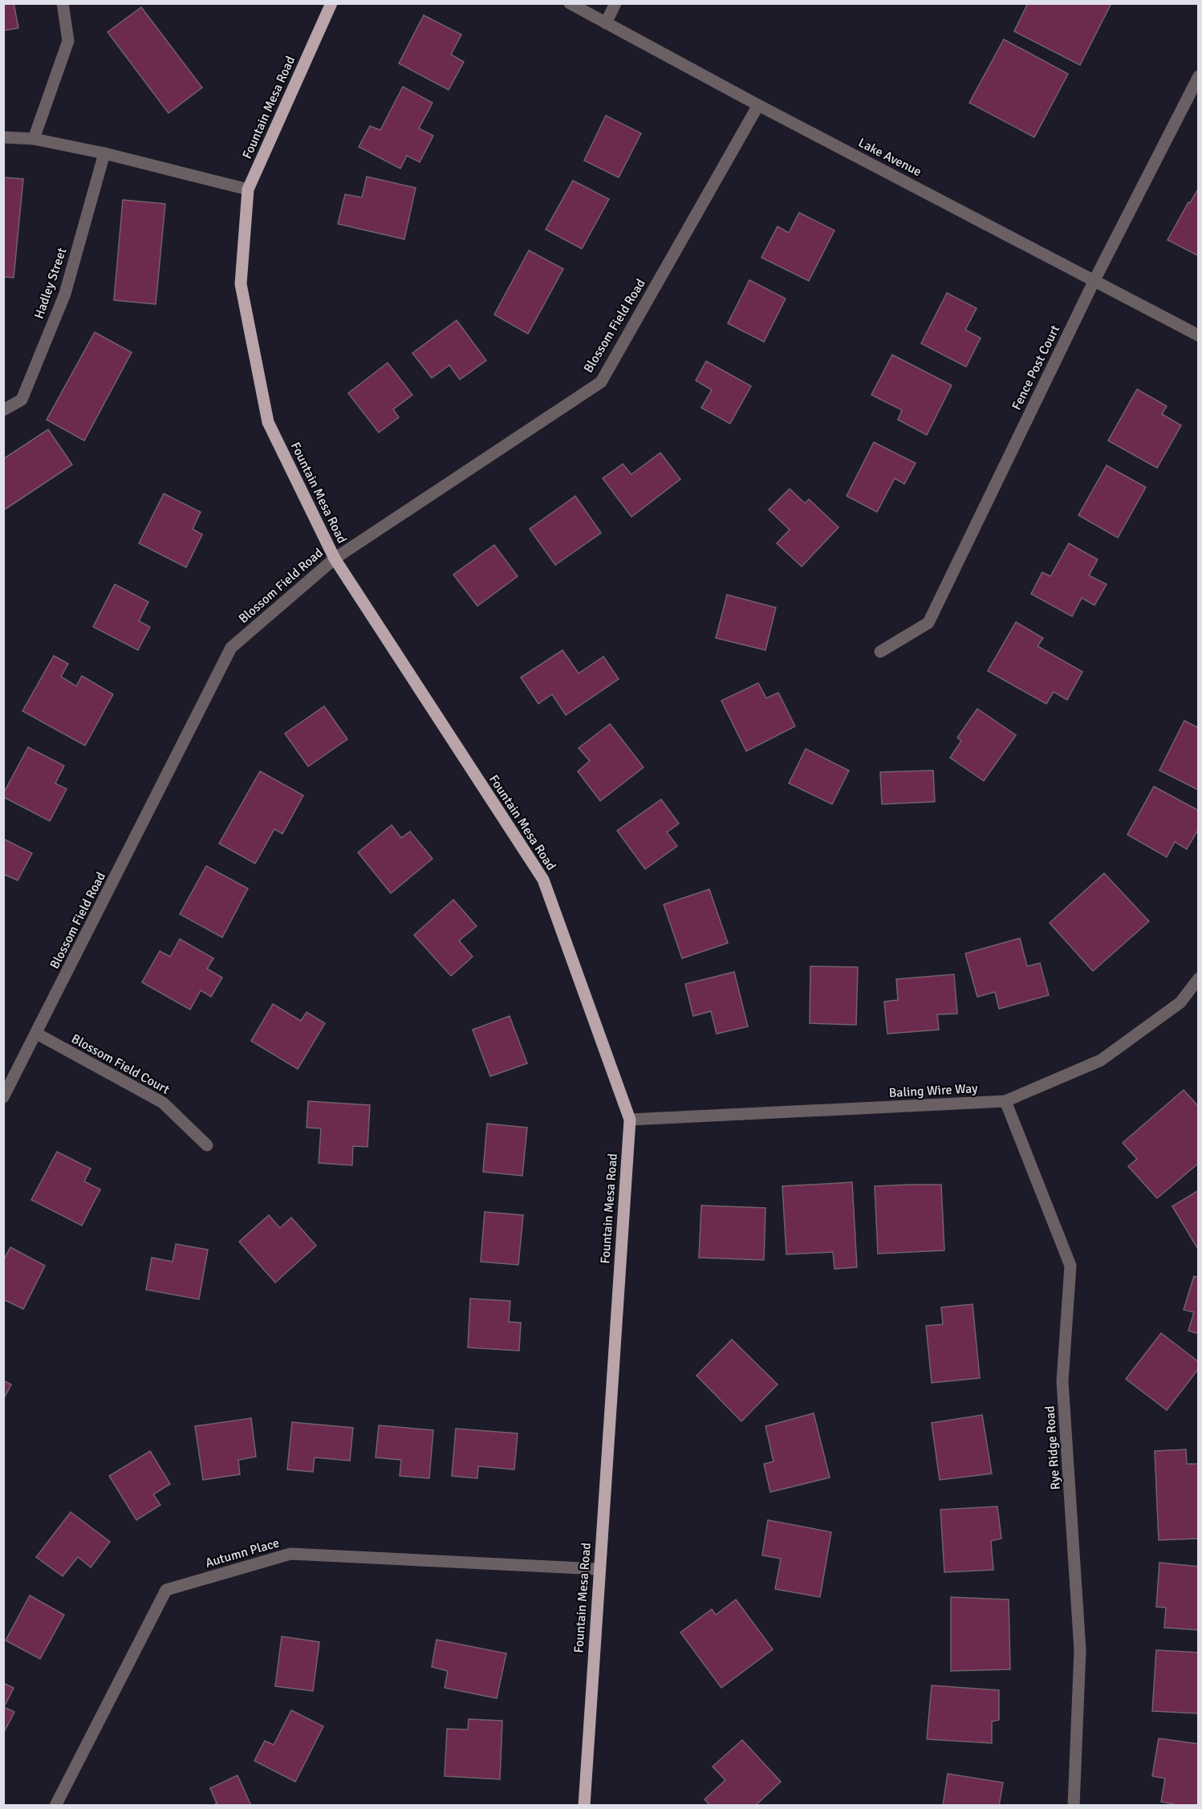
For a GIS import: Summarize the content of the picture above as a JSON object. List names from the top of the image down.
{
  "streets": {
    "main road": ["Fountain Mesa Road"],
    "street": [
      "Lake Avenue",
      "Hadley Street",
      "Blossom Field Road",
      "Fence Post Court",
      "Blossom Field Court",
      "Baling Wire Way",
      "Rye Ridge Road",
      "Autumn Place"
    ]
  },
  "crossings": [
    ["Fountain Mesa Road", "Blossom Field Road"],
    ["Fountain Mesa Road", "Baling Wire Way"],
    ["Fountain Mesa Road", "Autumn Place"],
    ["Lake Avenue", "Blossom Field Road"],
    ["Lake Avenue", "Fence Post Court"],
    ["Blossom Field Road", "Blossom Field Court"],
    ["Baling Wire Way", "Rye Ridge Road"]
  ]
}
